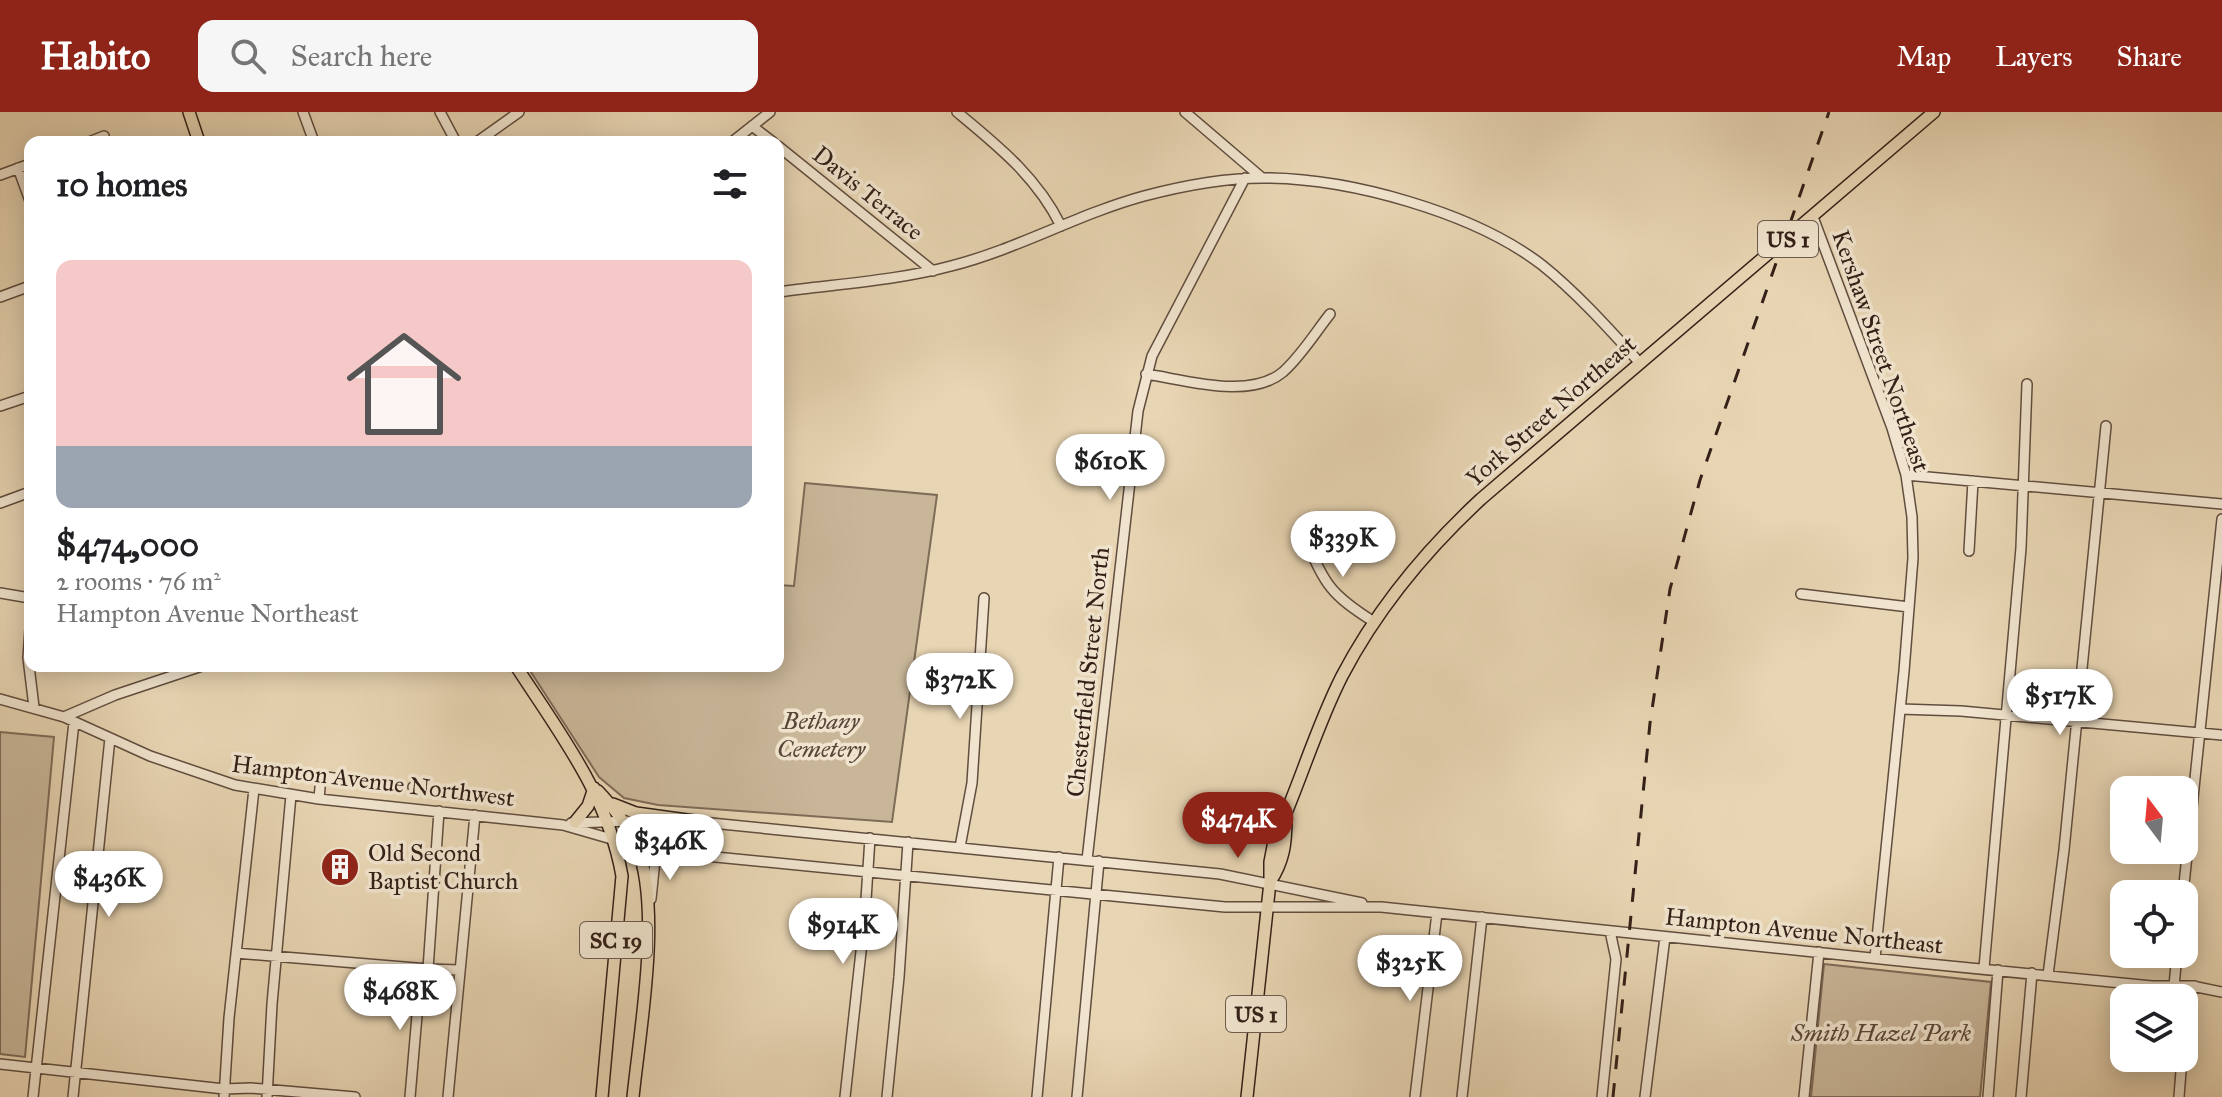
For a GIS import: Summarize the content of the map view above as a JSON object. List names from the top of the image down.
{
  "streets": {
    "main road": ["US 1", "York Street Northeast", "SC 19"],
    "street": [
      "Davis Terrace",
      "Kershaw Street Northeast",
      "Chesterfield Street North",
      "Hampton Avenue Northwest",
      "Hampton Avenue Northeast"
    ]
  },
  "crossings": [
    ["Kershaw Street Northeast", "York Street Northeast"],
    ["York Street Northeast", "Hampton Avenue Northeast"],
    ["Chesterfield Street North", "Hampton Avenue Northwest"],
    ["Chesterfield Street North", "Hampton Avenue Northeast"],
    ["Hampton Avenue Northwest", "Hampton Avenue Northeast"],
    ["Hampton Avenue Northwest", "SC 19"]
  ],
  "parks": ["Bethany Cemetery", "Smith Hazel Park"],
  "places": {
    "building": ["Old Second Baptist Church"]
  },
  "north": "top",
  "page": {
    "header": "Habito",
    "search": "Search here",
    "nav": ["Map", "Layers", "Share"],
    "heading": "10 homes",
    "list": [
      {
        "name": "$474,000",
        "note": "2 rooms · 76 m² · Hampton Avenue Northeast"
      }
    ],
    "price": [
      "$610K",
      "$339K",
      "$372K",
      "$517K",
      "$474K",
      "$346K",
      "$436K",
      "$914K",
      "$325K",
      "$468K"
    ]
  }
}
